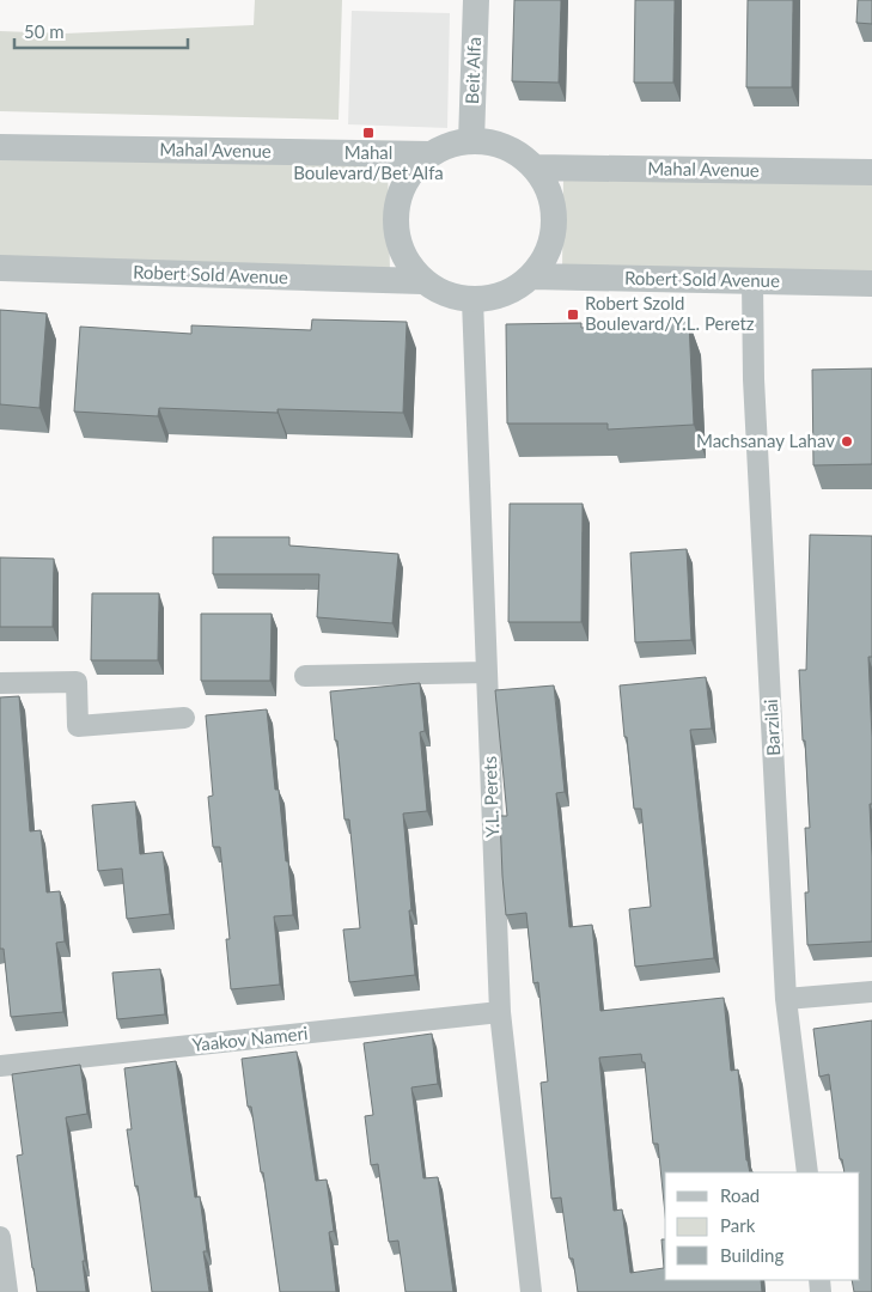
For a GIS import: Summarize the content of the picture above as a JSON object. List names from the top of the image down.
{
  "streets": {
    "street": [
      "Beit Alfa",
      "Mahal Avenue",
      "Robert Sold Avenue",
      "Barzilai",
      "Y.L. Perets",
      "Yaakov Nameri"
    ]
  },
  "crossings": [
    ["Beit Alfa", "Mahal Avenue"],
    ["Beit Alfa", "Robert Sold Avenue"],
    ["Beit Alfa", "Y.L. Perets"],
    ["Mahal Avenue", "Robert Sold Avenue"],
    ["Mahal Avenue", "Y.L. Perets"],
    ["Robert Sold Avenue", "Barzilai"],
    ["Robert Sold Avenue", "Y.L. Perets"],
    ["Y.L. Perets", "Yaakov Nameri"]
  ],
  "places": {
    "transit": ["Mahal Boulevard/Bet Alfa", "Robert Szold Boulevard/Y.L. Peretz"],
    "other": ["Machsanay Lahav"]
  },
  "legend": ["Road", "Park", "Building"],
  "scale_bar": "50 m"
}
